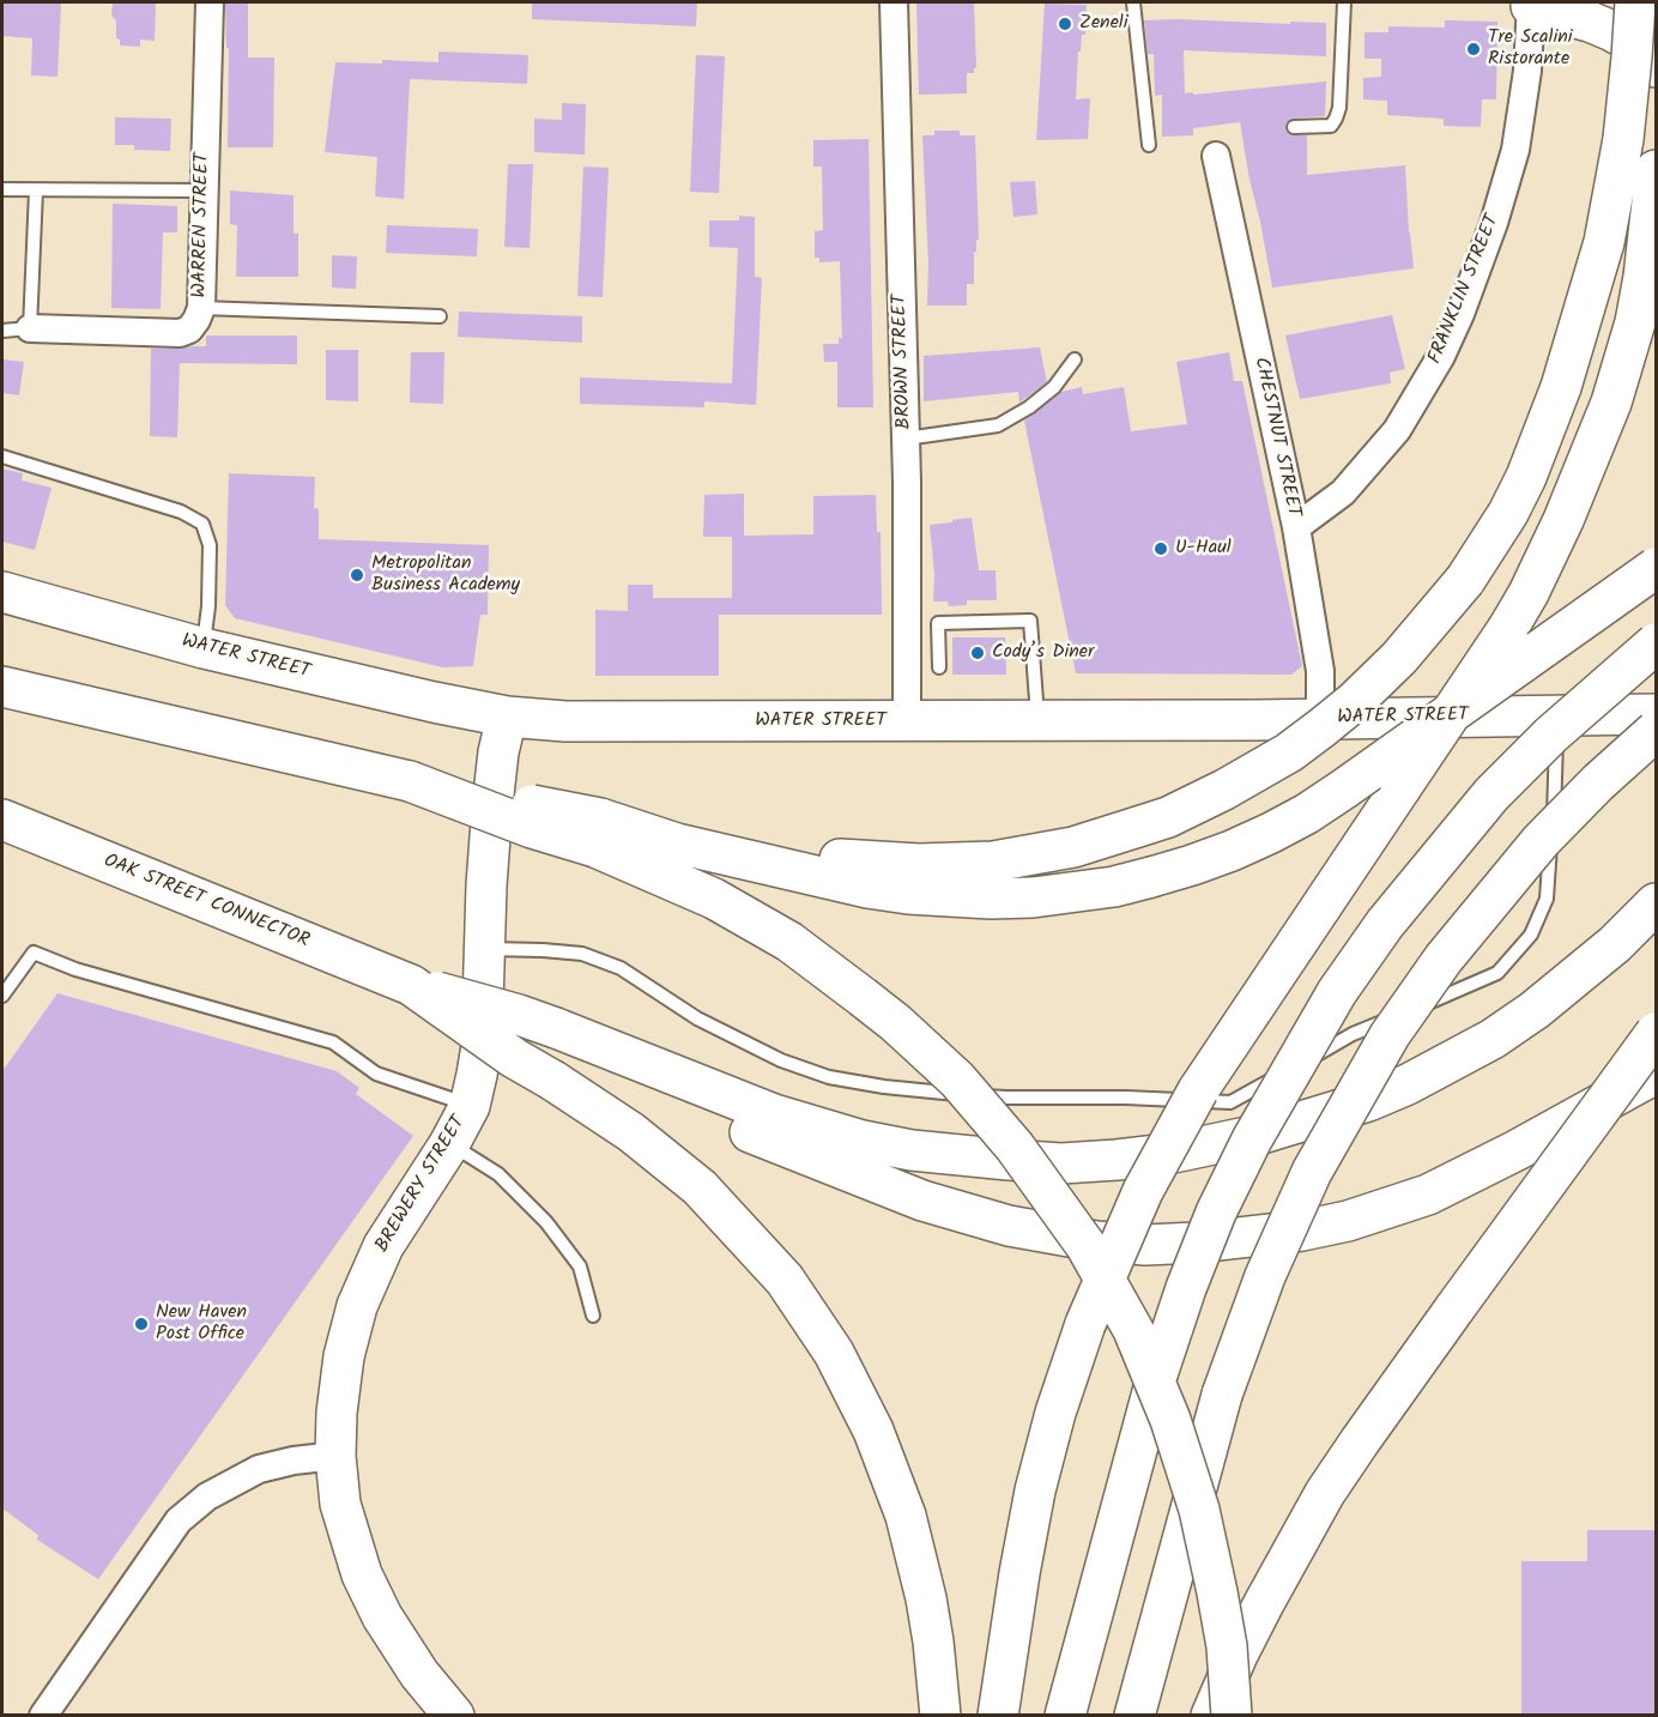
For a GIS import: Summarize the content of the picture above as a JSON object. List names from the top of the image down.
{
  "streets": {
    "main road": ["WATER STREET", "OAK STREET CONNECTOR", "BREWERY STREET"],
    "street": [
      "WARREN STREET",
      "FRANKLIN STREET",
      "BROWN STREET",
      "CHESTNUT STREET"
    ]
  },
  "crossings": [
    ["FRANKLIN STREET", "CHESTNUT STREET"],
    ["BROWN STREET", "WATER STREET"],
    ["CHESTNUT STREET", "WATER STREET"],
    ["WATER STREET", "BREWERY STREET"]
  ],
  "places": [
    "Zeneli",
    "Tre Scalini Ristorante",
    "U-Haul",
    "Metropolitan Business Academy",
    "Cody’s Diner",
    "New Haven Post Office"
  ]
}
